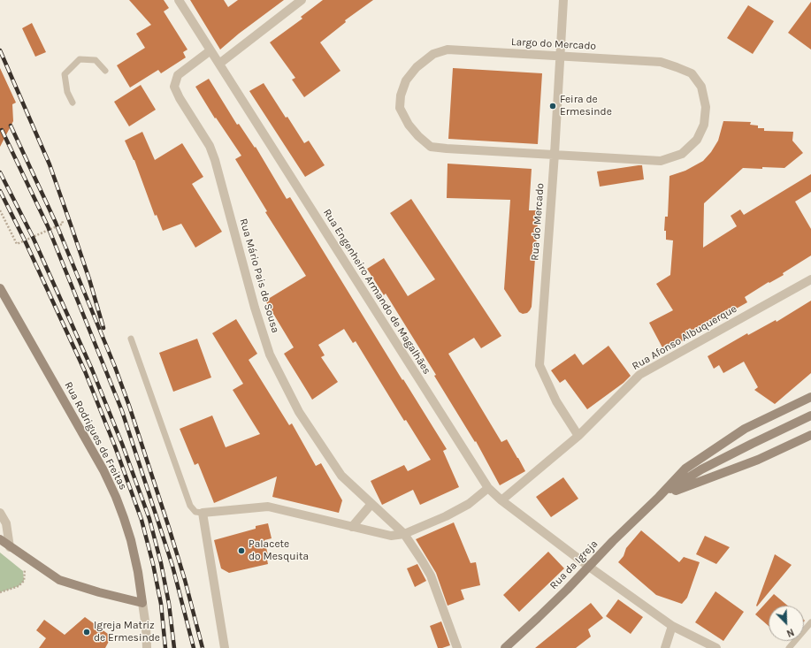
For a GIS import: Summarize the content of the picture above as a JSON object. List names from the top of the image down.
{
  "streets": {
    "main road": ["Rua Rodrigues de Freitas", "Rua da Igreja"],
    "street": [
      "Largo do Mercado",
      "Rua do Mercado",
      "Rua Mário Pais de Sousa",
      "Rua Engenheiro Armando de Magalhães",
      "Rua Afonso Albuquerque"
    ]
  },
  "crossings": [
    ["Largo do Mercado", "Rua do Mercado"],
    ["Rua do Mercado", "Rua Afonso Albuquerque"],
    ["Rua Mário Pais de Sousa", "Rua Engenheiro Armando de Magalhães"],
    ["Rua Engenheiro Armando de Magalhães", "Rua Afonso Albuquerque"],
    ["Rua Engenheiro Armando de Magalhães", "Rua da Igreja"]
  ],
  "places": ["Feira de Ermesinde", "Palacete do Mesquita", "Igreja Matriz de Ermesinde"],
  "north": "bottom right"
}
